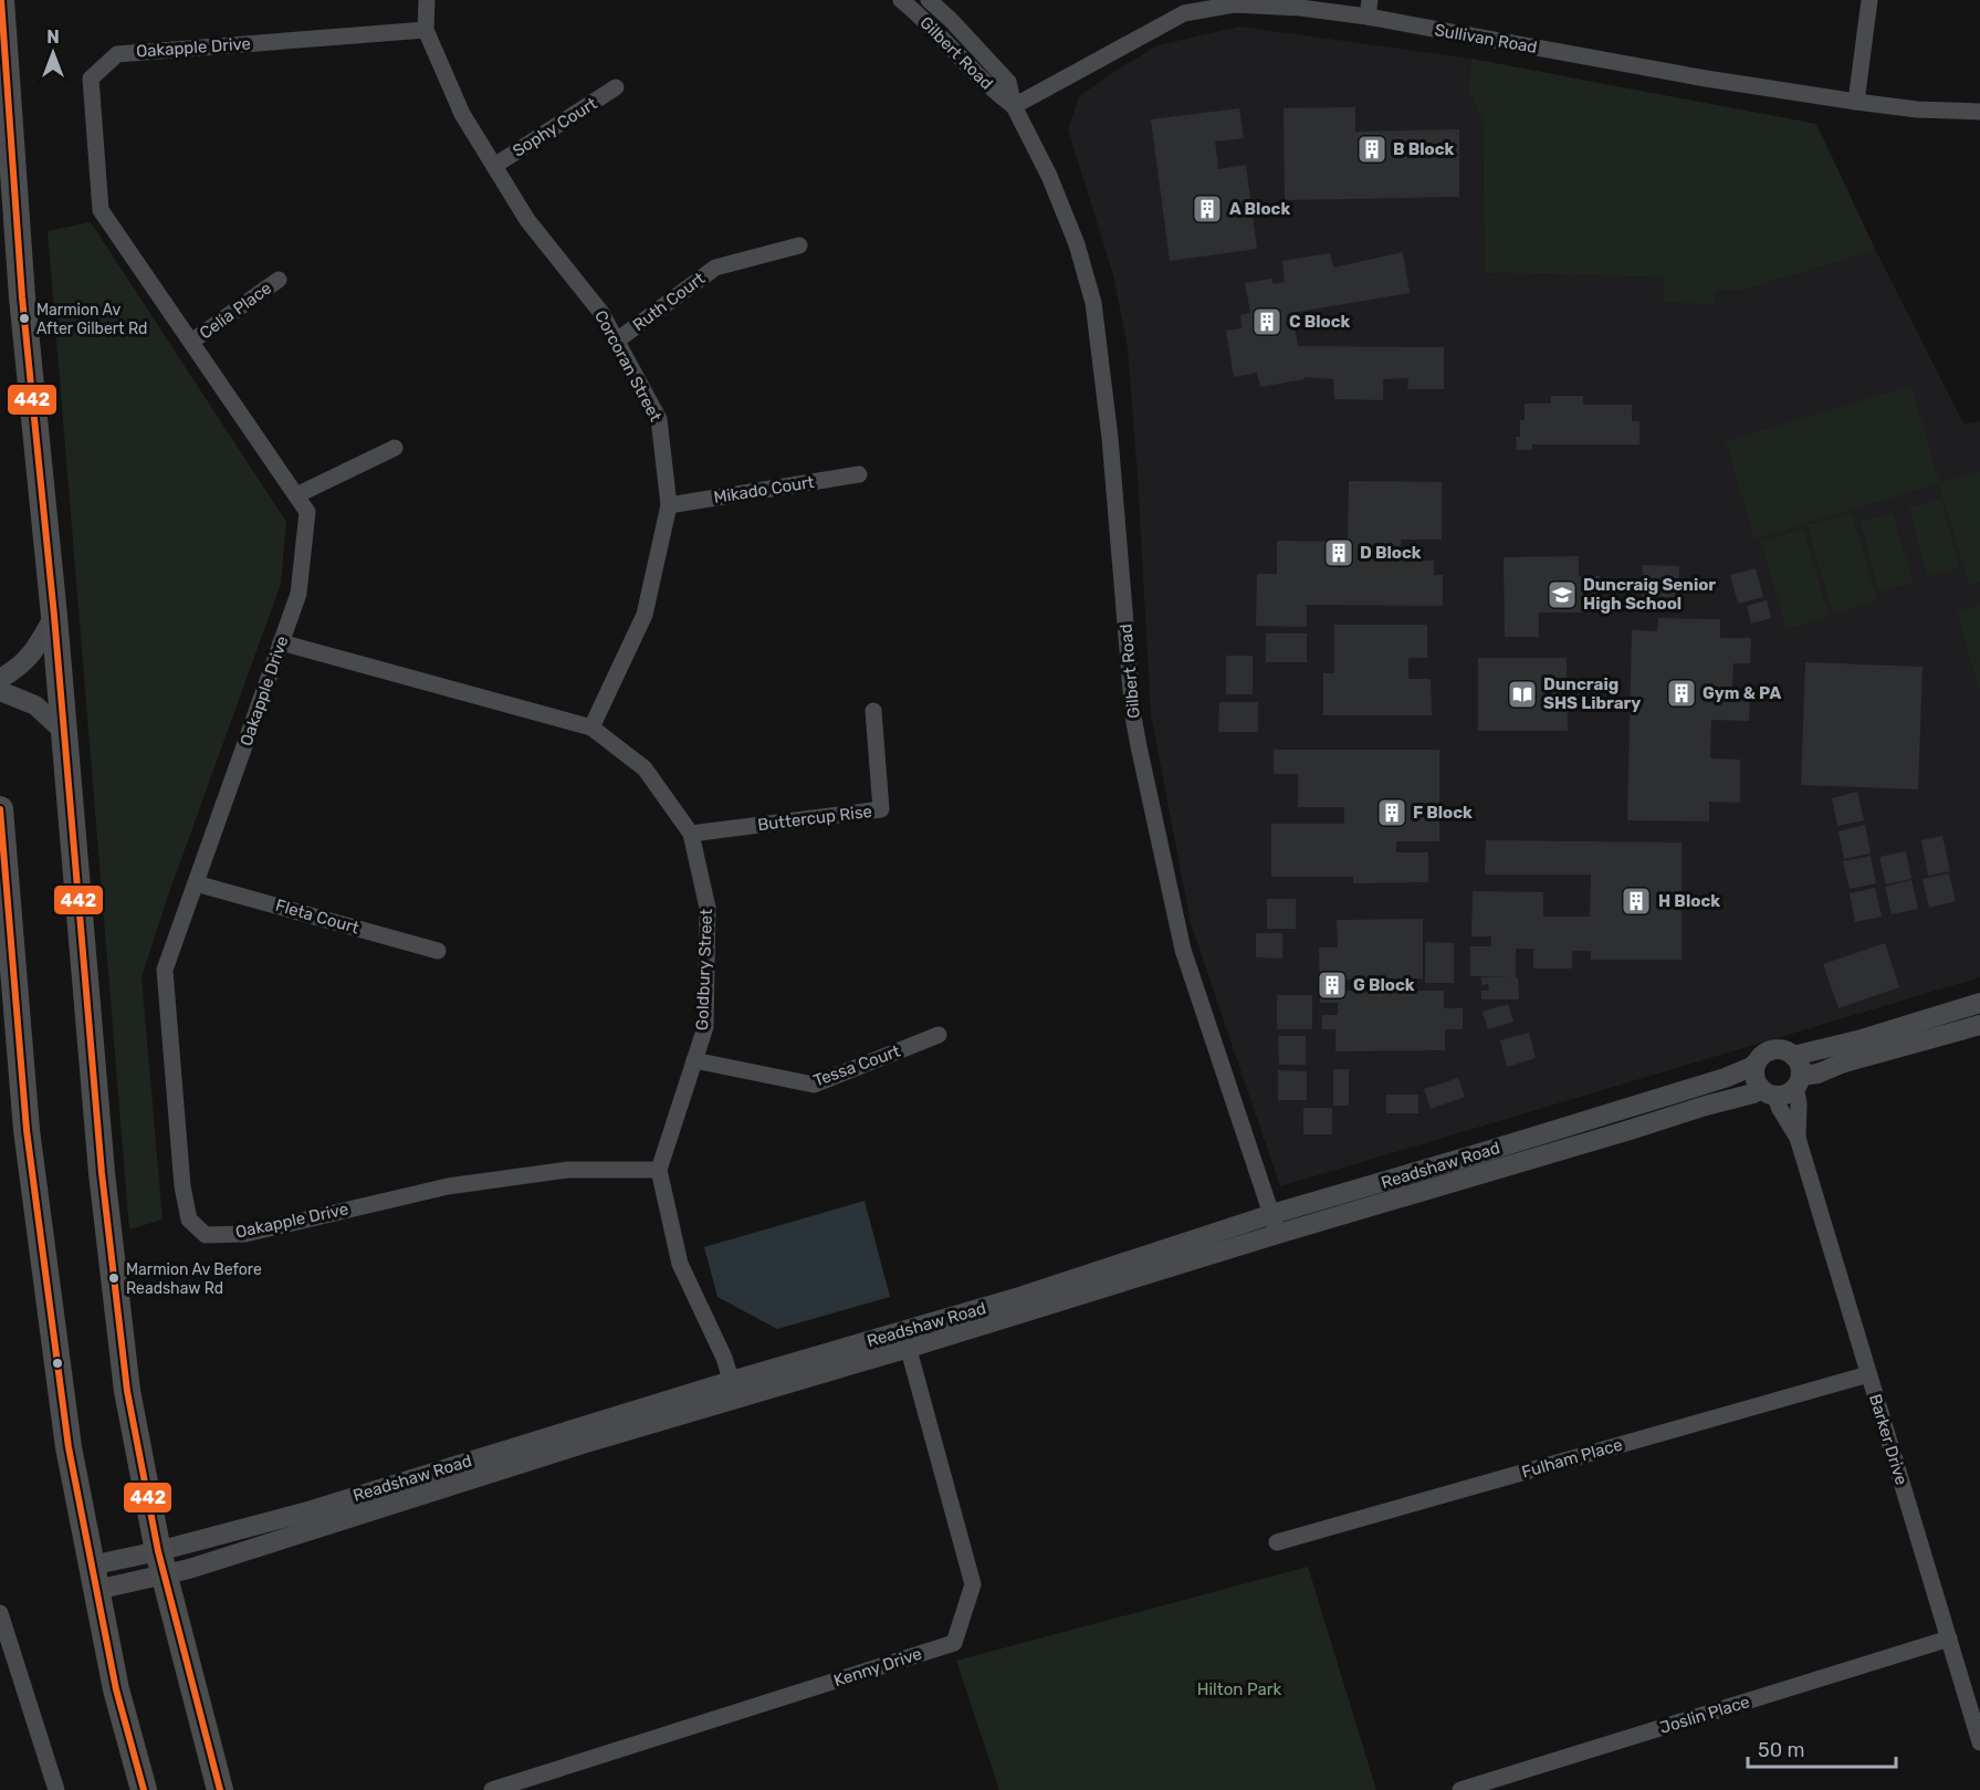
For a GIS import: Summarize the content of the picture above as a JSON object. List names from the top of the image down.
{
  "streets": {
    "street": [
      "Sullivan Road",
      "Oakapple Drive",
      "Gilbert Road",
      "Sophy Court",
      "Ruth Court",
      "Celia Place",
      "Corcoran Street",
      "Mikado Court",
      "Buttercup Rise",
      "Fleta Court",
      "Goldbury Street",
      "Tessa Court",
      "Readshaw Road",
      "Barker Drive",
      "Fulham Place",
      "Kenny Drive",
      "Joslin Place"
    ]
  },
  "crossings": [
    ["Sullivan Road", "Gilbert Road"],
    ["Oakapple Drive", "Celia Place"],
    ["Oakapple Drive", "Corcoran Street"],
    ["Oakapple Drive", "Fleta Court"],
    ["Oakapple Drive", "Goldbury Street"],
    ["Gilbert Road", "Readshaw Road"],
    ["Sophy Court", "Corcoran Street"],
    ["Ruth Court", "Corcoran Street"],
    ["Corcoran Street", "Mikado Court"],
    ["Corcoran Street", "Goldbury Street"],
    ["Buttercup Rise", "Goldbury Street"],
    ["Goldbury Street", "Tessa Court"],
    ["Readshaw Road", "Barker Drive"],
    ["Readshaw Road", "Kenny Drive"],
    ["Barker Drive", "Fulham Place"],
    ["Barker Drive", "Joslin Place"]
  ],
  "parks": ["Hilton Park"],
  "places": {
    "building": [
      "B Block",
      "A Block",
      "C Block",
      "D Block",
      "Gym & PA",
      "F Block",
      "H Block",
      "G Block"
    ],
    "other": ["Marmion Av After Gilbert Rd", "Marmion Av Before Readshaw Rd"],
    "school or university": ["Duncraig Senior High School"],
    "library": ["Duncraig SHS Library"]
  },
  "lines": ["transit line 442"],
  "scale_bar": "50 m",
  "north": "top"
}
